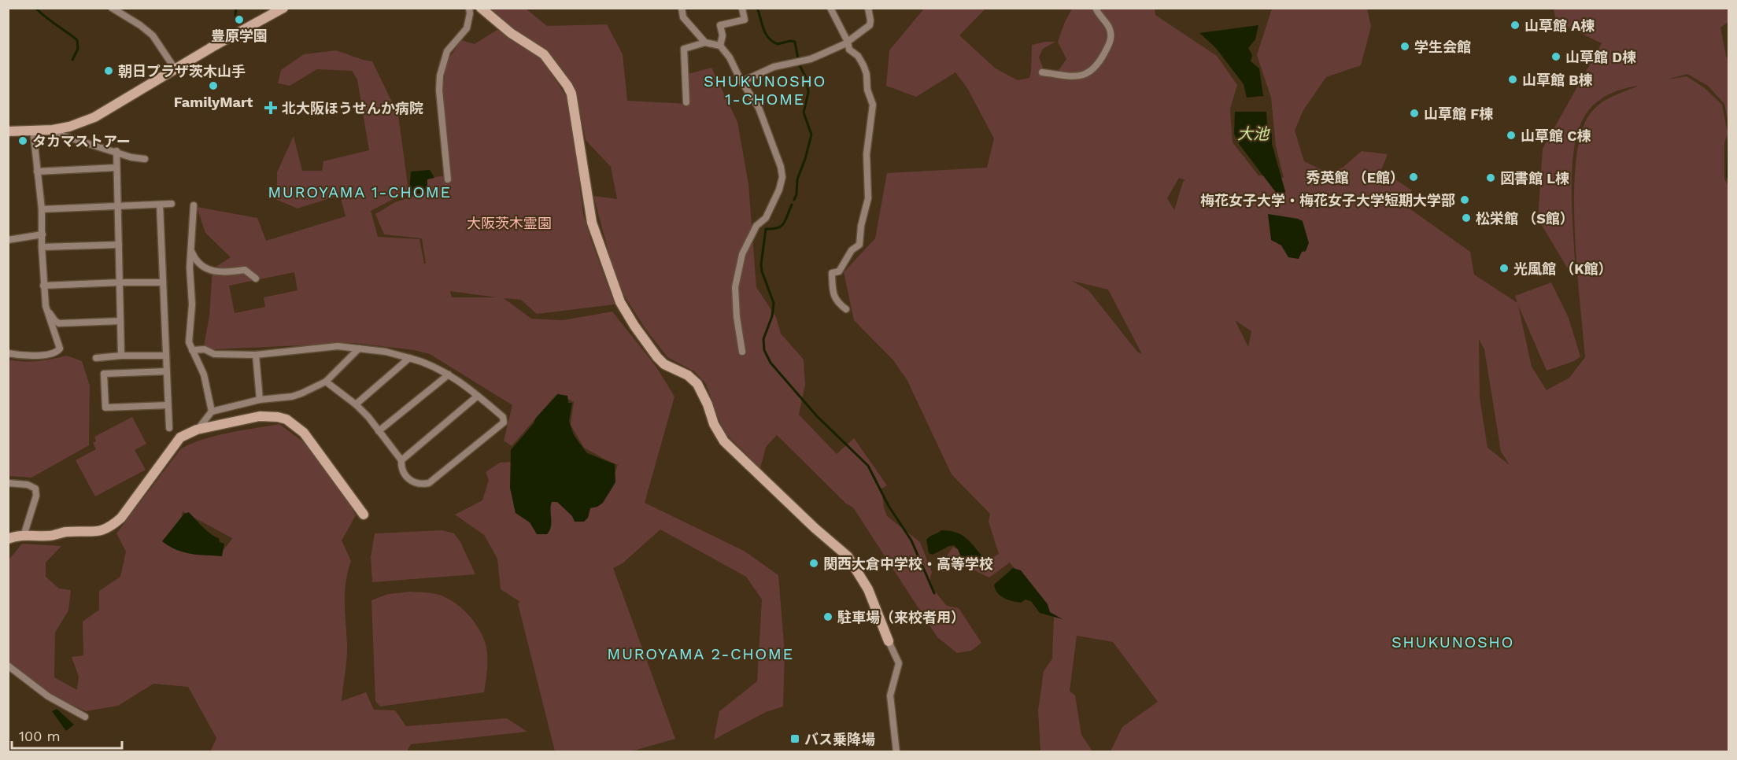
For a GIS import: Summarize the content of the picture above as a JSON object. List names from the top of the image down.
{
  "districts": [
    "SHUKUNOSHO 1-CHOME",
    "MUROYAMA 1-CHOME",
    "SHUKUNOSHO",
    "MUROYAMA 2-CHOME"
  ],
  "water": ["大池"],
  "parks": ["大阪茨木霊園"],
  "places": {
    "other": [
      "豊原学園",
      "山草館 A棟",
      "学生会館",
      "山草館 D棟",
      "朝日プラザ茨木山手",
      "山草館 B棟",
      "FamilyMart",
      "山草館 F棟",
      "山草館 C棟",
      "タカマストアー",
      "秀英館 （E館）",
      "図書館 L棟",
      "梅花女子大学・梅花女子大学短期大学部",
      "松栄館 （S館）",
      "光風館 （K館）",
      "関西大倉中学校・高等学校",
      "駐車場（来校者用）"
    ],
    "health": ["北大阪ほうせんか病院"],
    "transit": ["バス乗降場"]
  },
  "scale_bar": "100 m"
}
